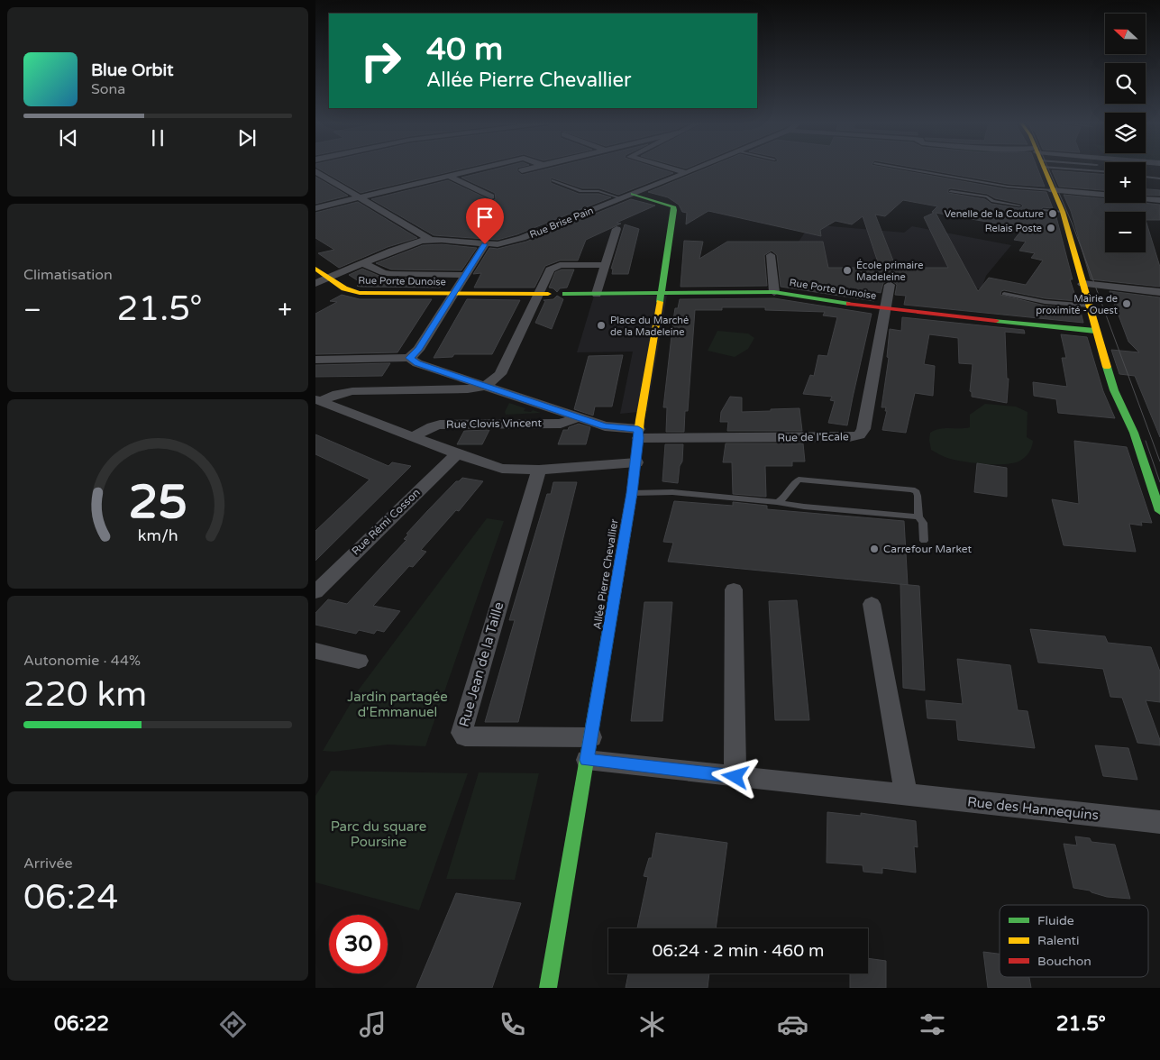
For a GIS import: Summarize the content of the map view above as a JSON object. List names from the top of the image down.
{
  "streets": {
    "street": [
      "Rue Brise Pain",
      "Rue Porte Dunoise",
      "Rue Clovis Vincent",
      "Rue de l'Ecale",
      "Rue Rémi Cosson",
      "Allée Pierre Chevallier",
      "Rue Jean de la Taille",
      "Rue des Hannequins"
    ]
  },
  "crossings": [
    ["Rue Brise Pain", "Rue Porte Dunoise"],
    ["Rue Brise Pain", "Allée Pierre Chevallier"],
    ["Rue Porte Dunoise", "Rue de l'Ecale"],
    ["Rue Porte Dunoise", "Allée Pierre Chevallier"],
    ["Rue Clovis Vincent", "Rue de l'Ecale"],
    ["Rue Clovis Vincent", "Allée Pierre Chevallier"],
    ["Rue de l'Ecale", "Allée Pierre Chevallier"],
    ["Allée Pierre Chevallier", "Rue Jean de la Taille"],
    ["Allée Pierre Chevallier", "Rue des Hannequins"]
  ],
  "parks": ["Jardin partagée d'Emmanuel", "Parc du square Poursine"],
  "places": [
    "Venelle de la Couture",
    "Relais Poste",
    "École primaire Madeleine",
    "Mairie de proximité - Ouest",
    "Place du Marché de la Madeleine",
    "Carrefour Market"
  ],
  "legend": ["Fluide", "Ralenti", "Bouchon"],
  "north": "left",
  "page": {
    "map_buttons": ["+", "−"],
    "turn": ["40 m", "Allée Pierre Chevallier"],
    "song": ["Blue Orbit", "Sona"],
    "tile": [
      "Climatisation",
      ["Autonomie · 44%", "220 km"],
      ["Arrivée", "06:24"]
    ],
    "heat": ["−", "21.5°", "+"],
    "limit": "30",
    "trip": "06:24 · 2 min · 460 m",
    "tabs": ["06:22", "21.5°"],
    "gauge": ["25", "km/h"]
  }
}
